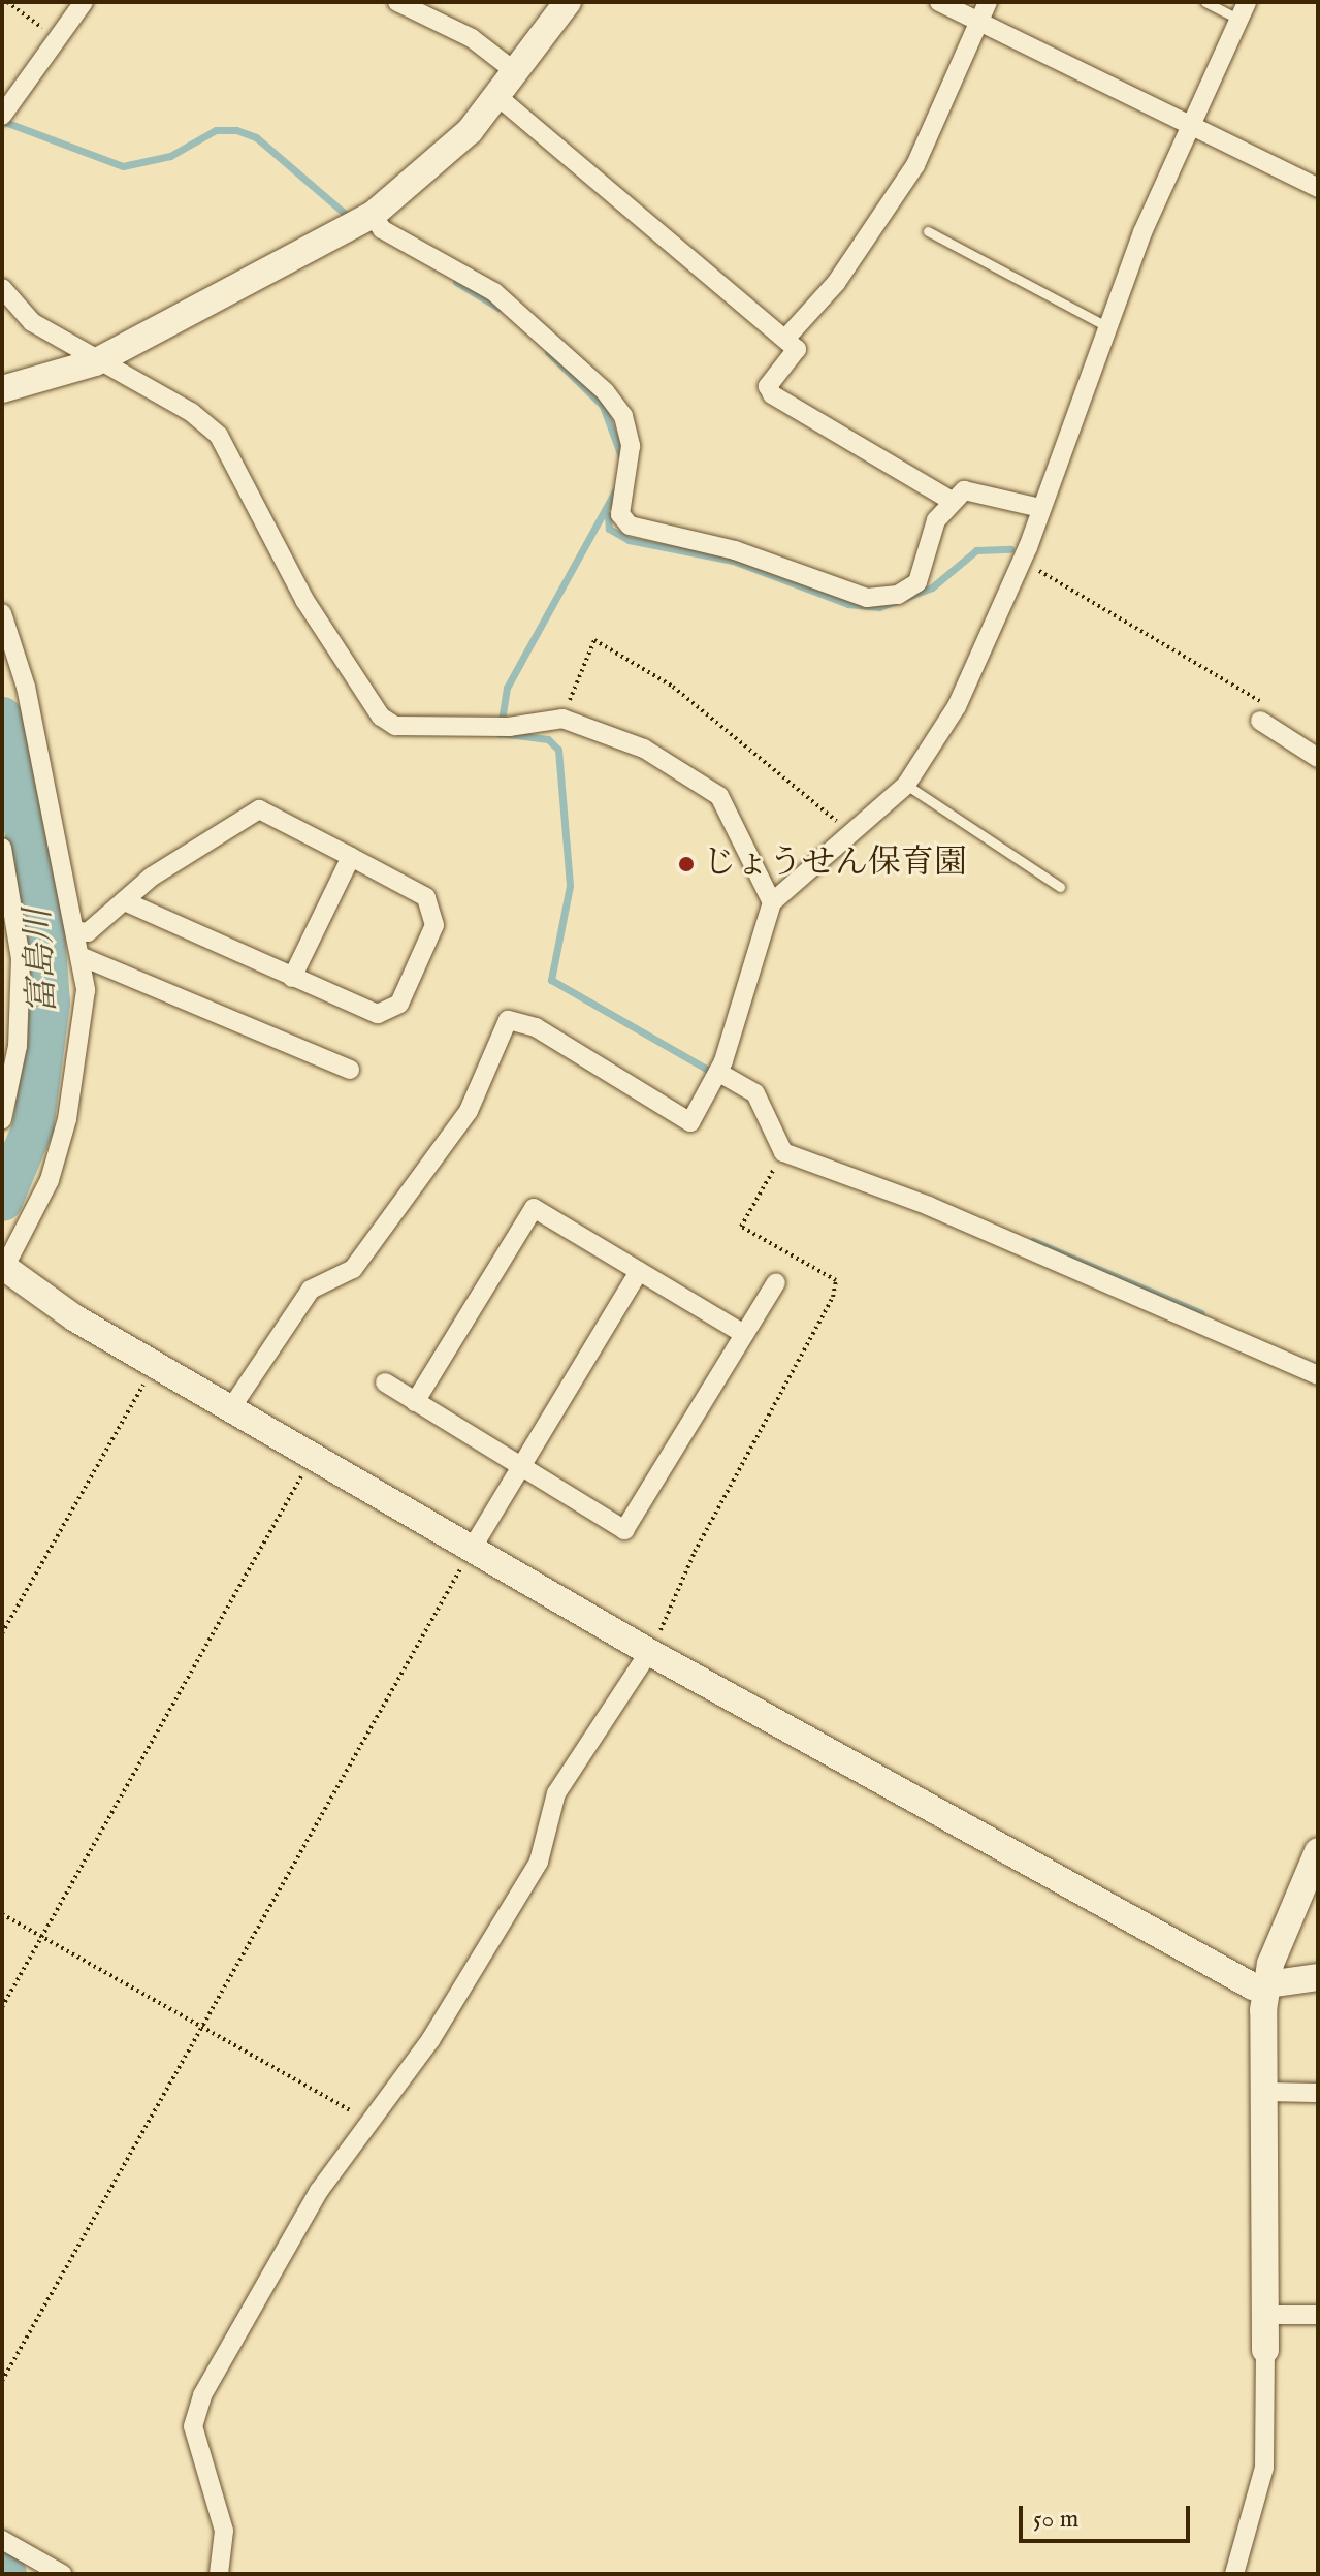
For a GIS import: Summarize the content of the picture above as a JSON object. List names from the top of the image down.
{
  "water": ["富島川"],
  "places": ["じょうせん保育園"],
  "scale_bar": "50 m"
}
